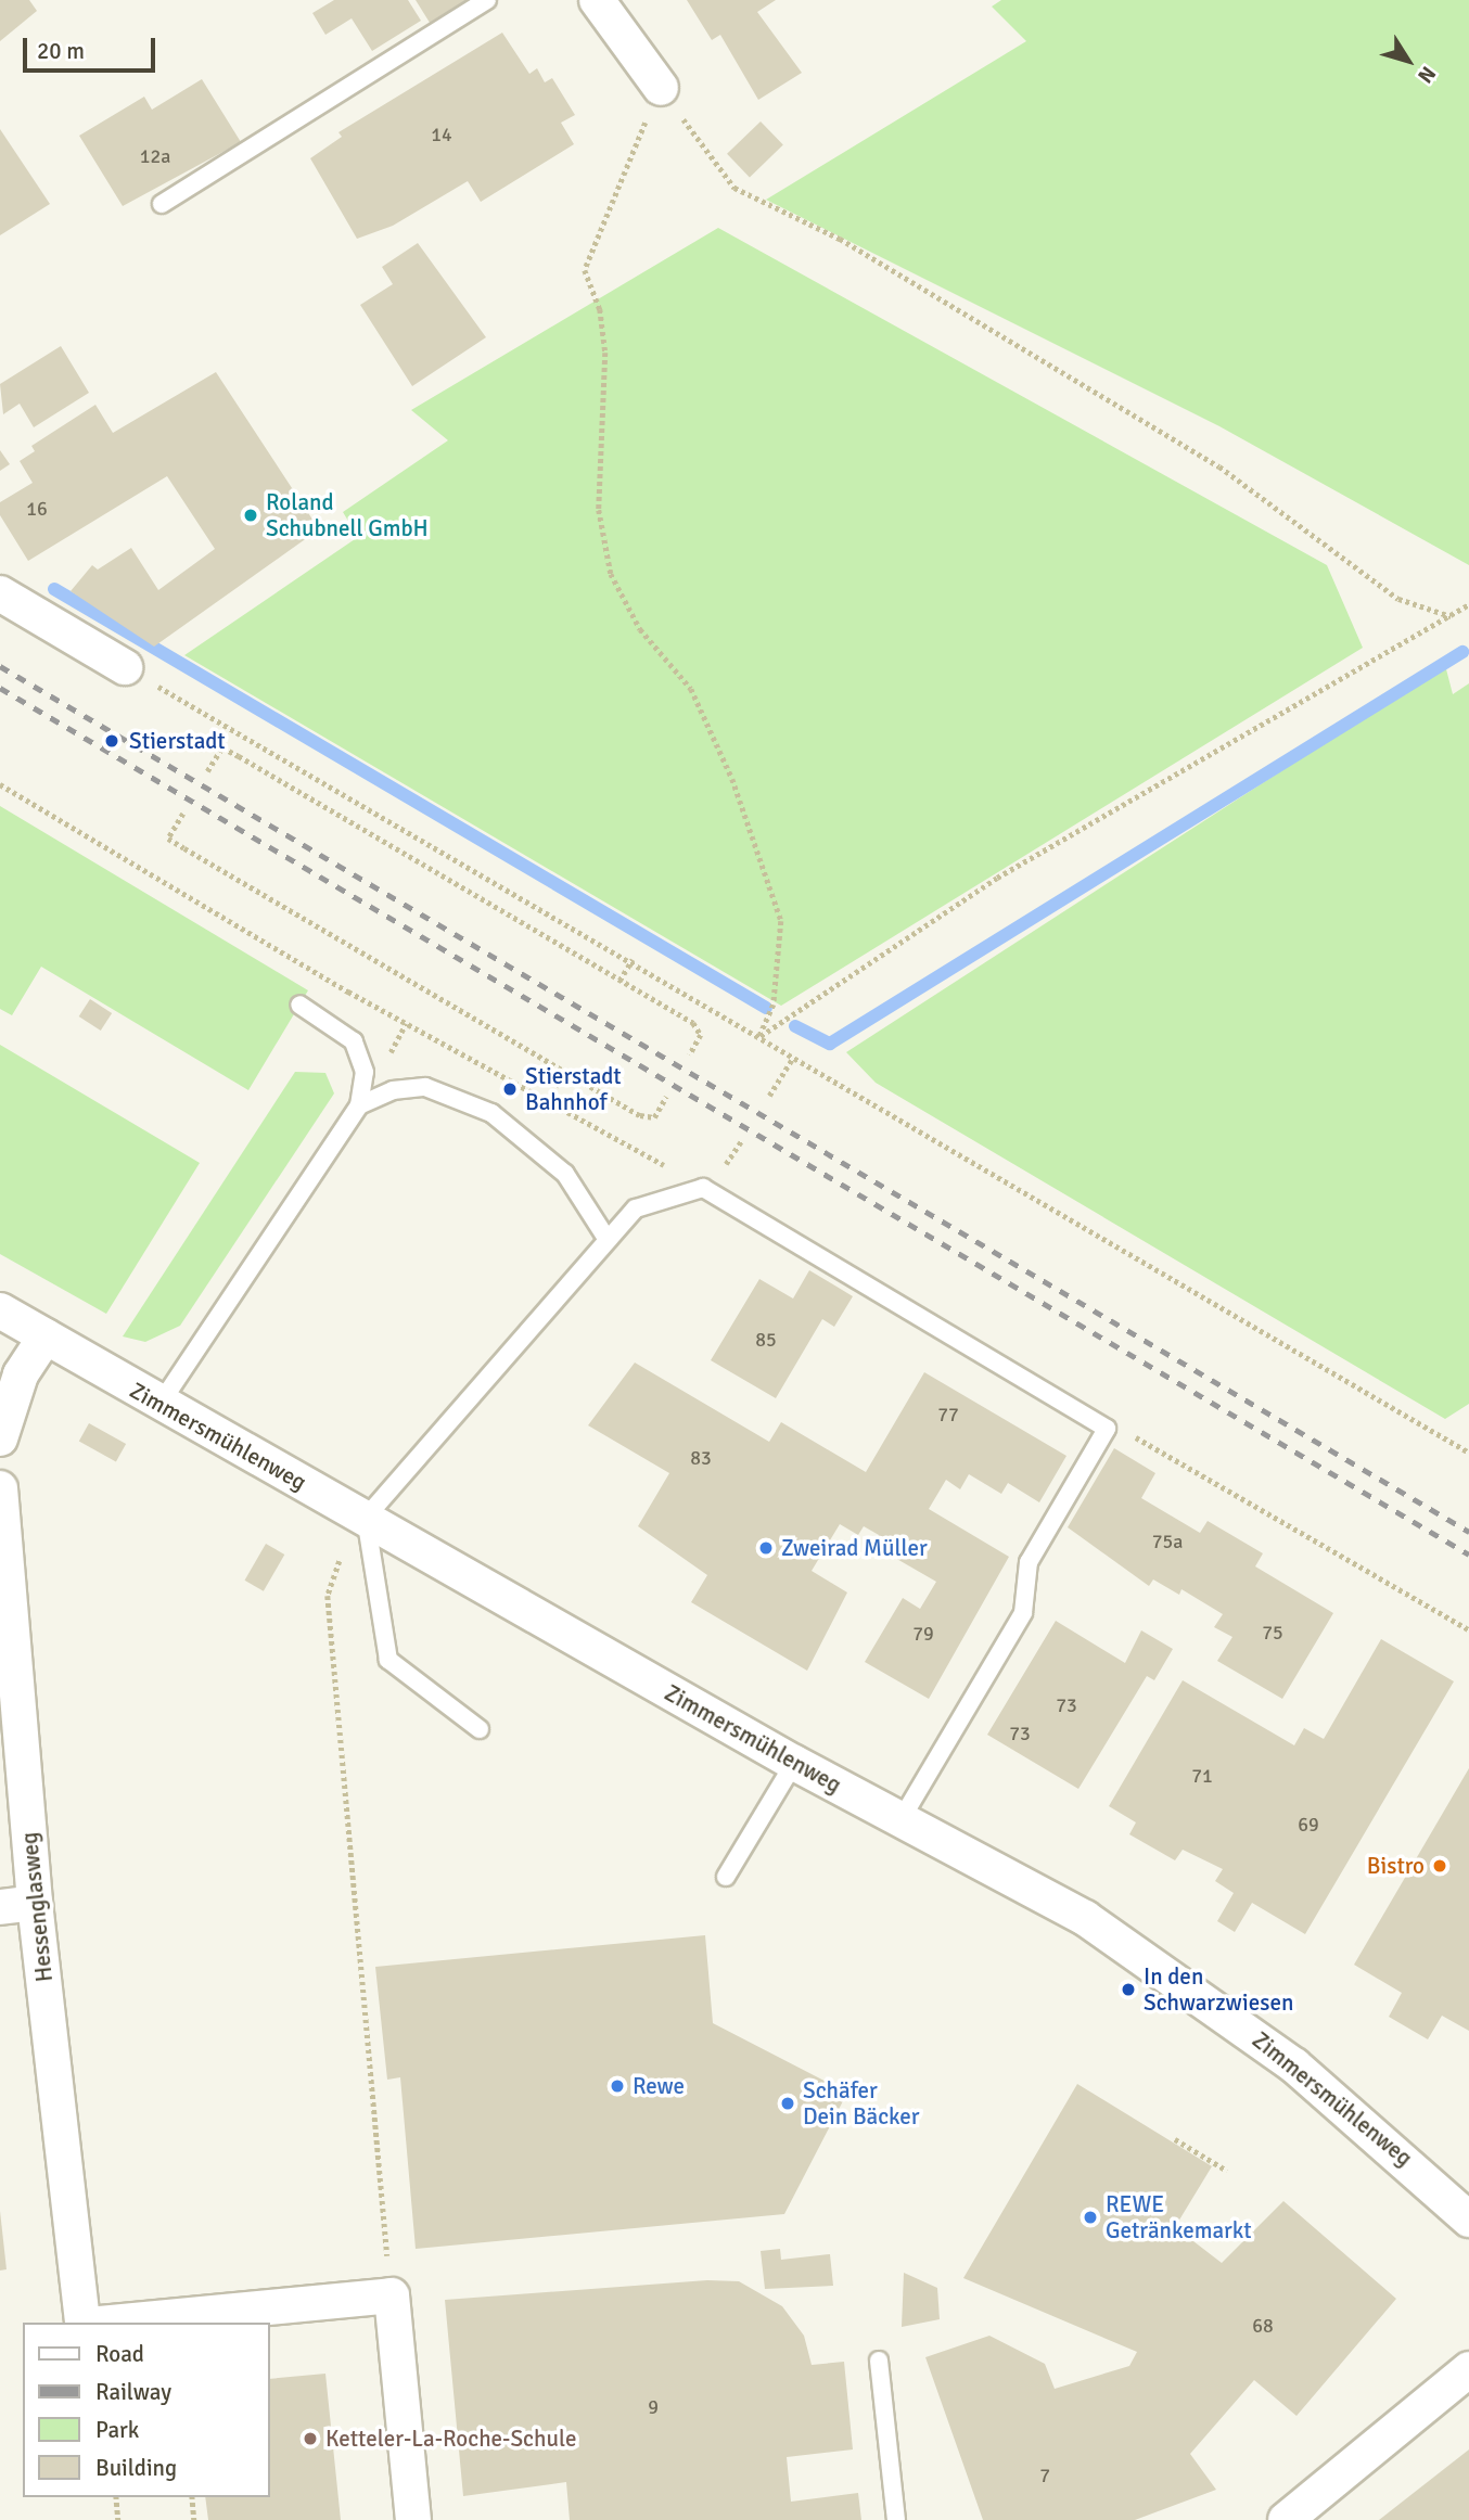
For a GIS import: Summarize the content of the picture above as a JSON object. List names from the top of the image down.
{
  "streets": {
    "street": ["Zimmersmühlenweg", "Hessenglasweg"]
  },
  "places": [
    "Roland Schubnell GmbH",
    "Stierstadt",
    "Stierstadt Bahnhof",
    "Zweirad Müller",
    "Bistro",
    "In den Schwarzwiesen",
    "Rewe",
    "Schäfer Dein Bäcker",
    "REWE Getränkemarkt",
    "Ketteler-La-Roche-Schule"
  ],
  "house_numbers": [
    "14",
    "12a",
    "16",
    "85",
    "77",
    "83",
    "75a",
    "75",
    "79",
    "73",
    "73",
    "71",
    "69",
    "68",
    "9",
    "7"
  ],
  "legend": [
    "Road",
    "Railway",
    "Park",
    "Building"
  ],
  "scale_bar": "20 m",
  "north": "bottom right"
}
